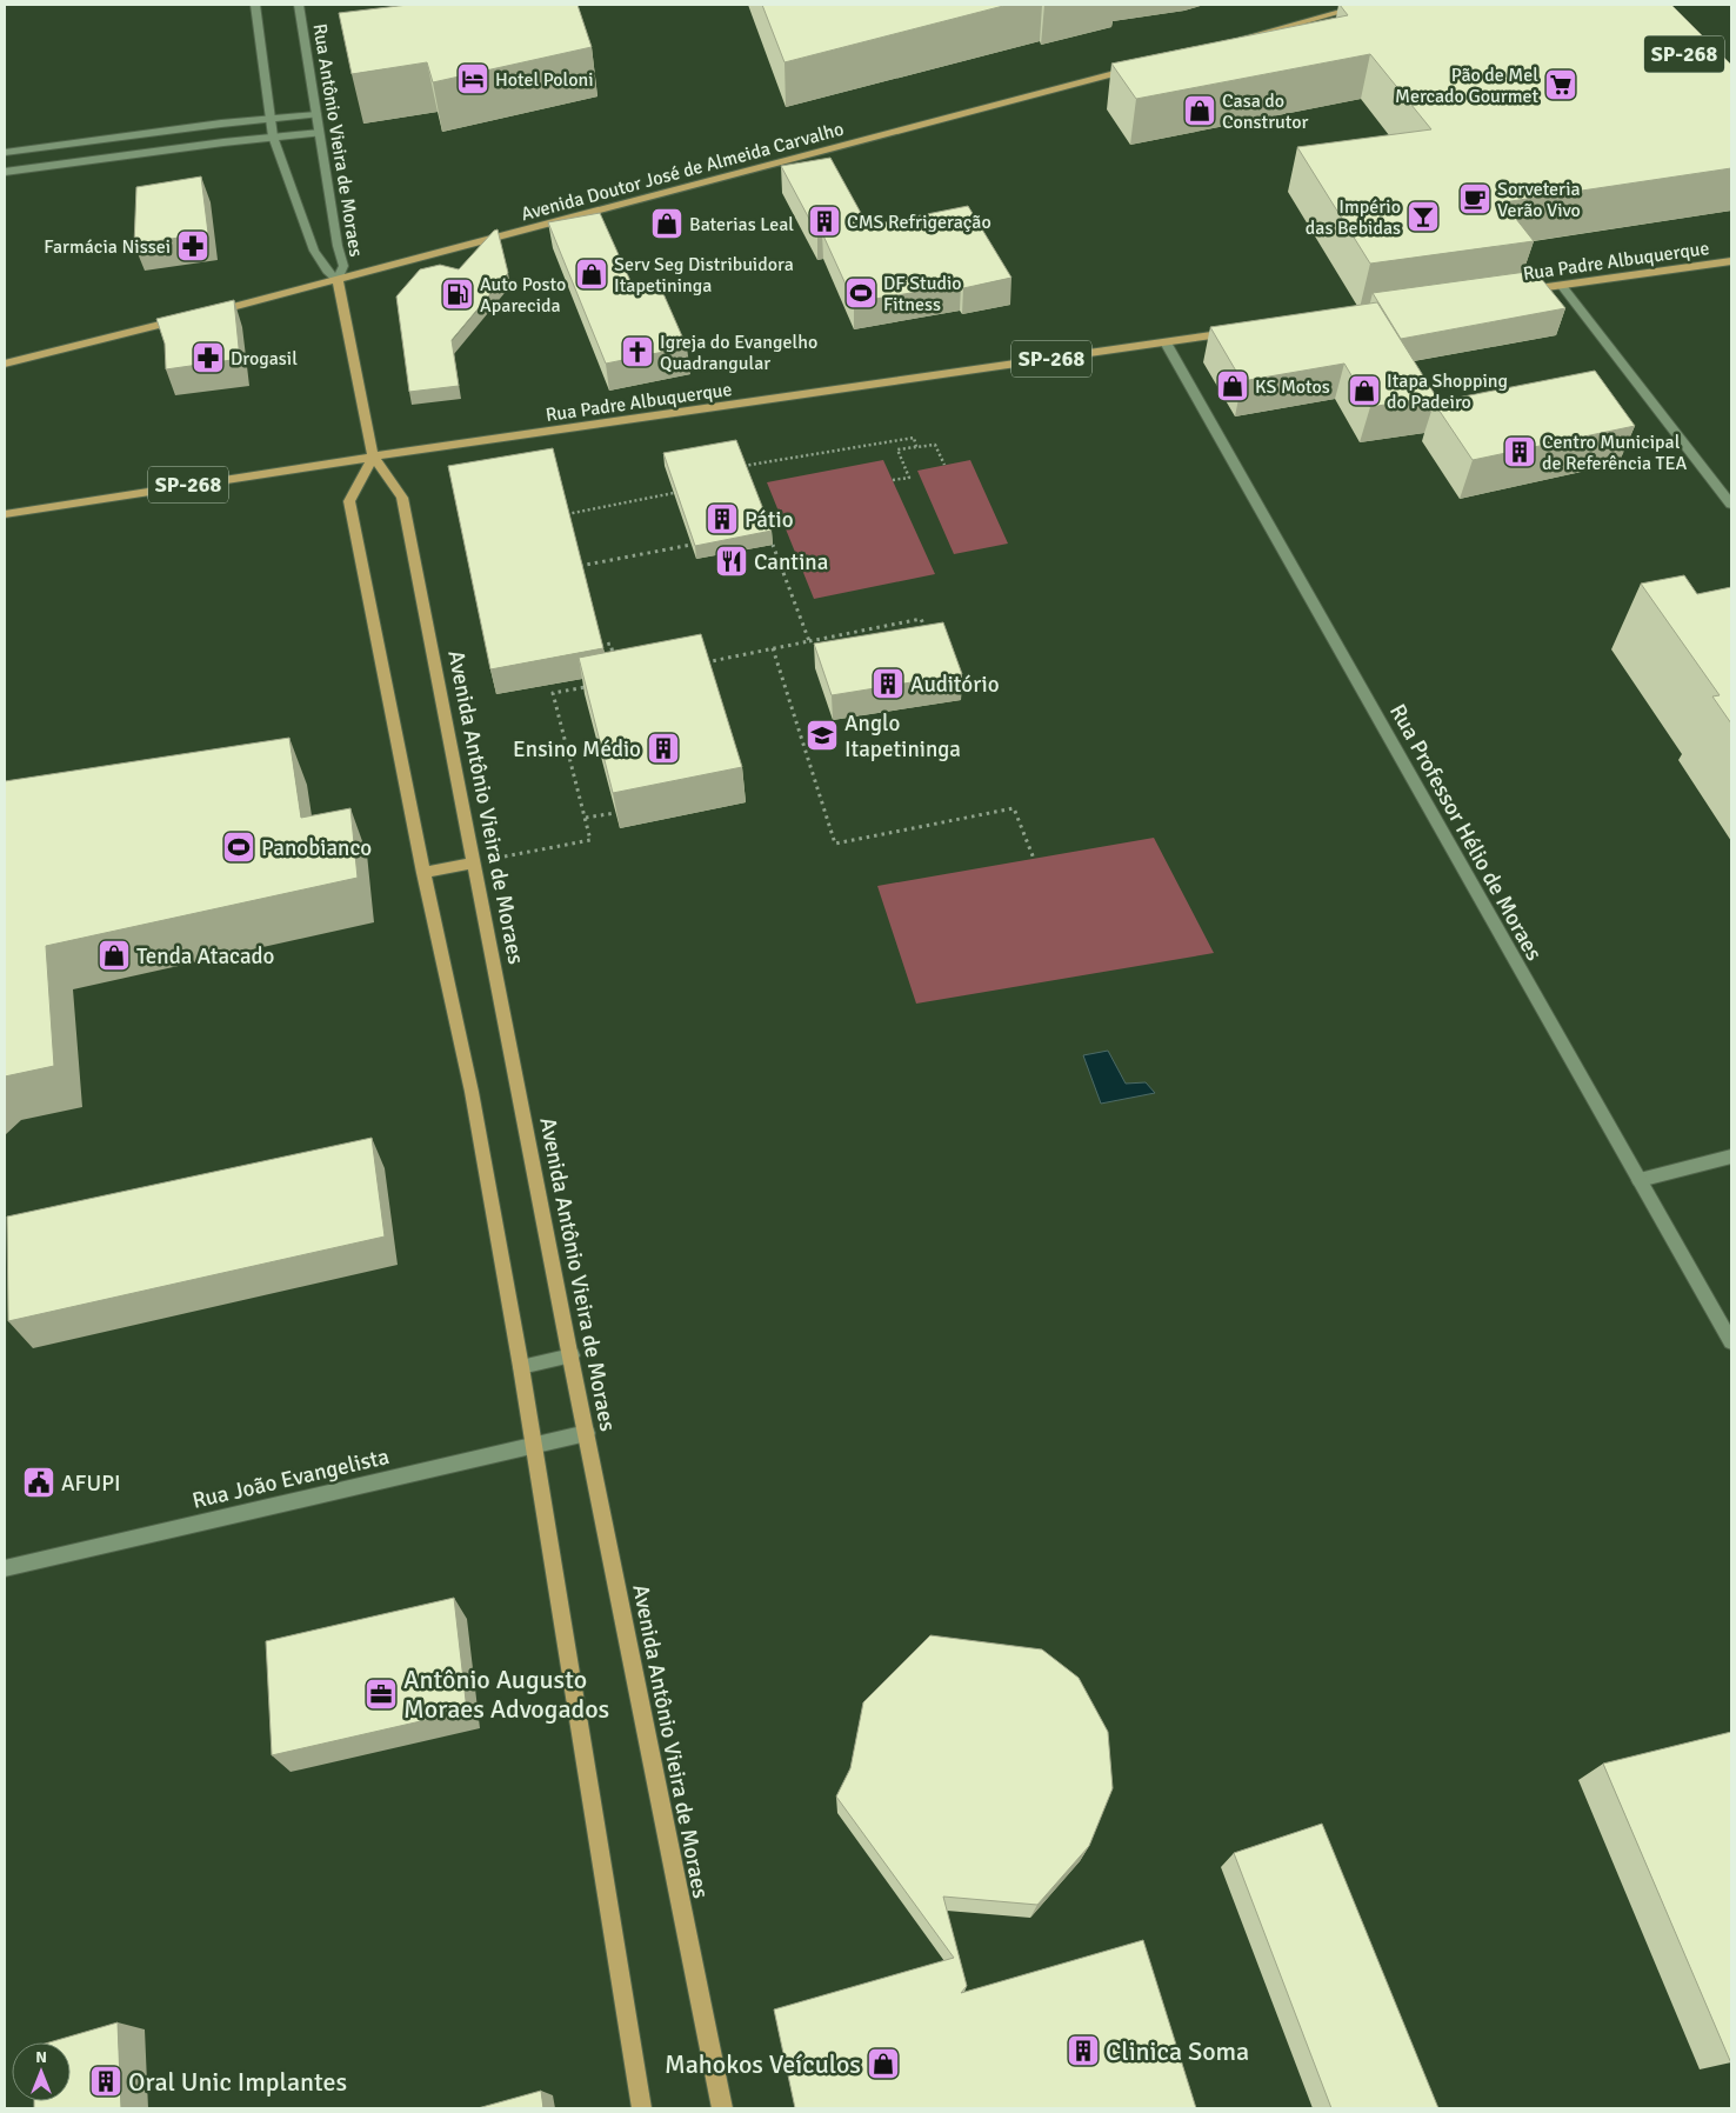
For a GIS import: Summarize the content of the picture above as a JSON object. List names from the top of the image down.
{
  "streets": {
    "main road": [
      "SP-268",
      "Avenida Doutor José de Almeida Carvalho",
      "Rua Padre Albuquerque",
      "Avenida Antônio Vieira de Moraes"
    ],
    "street": ["Rua Antônio Vieira de Moraes", "Rua Professor Hélio de Moraes", "Rua João Evangelista"]
  },
  "crossings": [
    ["Rua Antônio Vieira de Moraes", "Avenida Doutor José de Almeida Carvalho"],
    ["Rua Antônio Vieira de Moraes", "Avenida Antônio Vieira de Moraes"],
    ["Avenida Doutor José de Almeida Carvalho", "Avenida Antônio Vieira de Moraes"],
    ["Rua Padre Albuquerque", "Avenida Antônio Vieira de Moraes"],
    ["Rua Padre Albuquerque", "Rua Professor Hélio de Moraes"],
    ["Avenida Antônio Vieira de Moraes", "Rua João Evangelista"]
  ],
  "places": {
    "hotel": ["Hotel Poloni"],
    "supermarket": ["Pão de Mel Mercado Gourmet"],
    "shop": [
      "Casa do Construtor",
      "Baterias Leal",
      "Serv Seg Distribuidora Itapetininga",
      "KS Motos",
      "Itapa Shopping do Padeiro",
      "Tenda Atacado",
      "Mahokos Veículos"
    ],
    "cafe": ["Sorveteria Verão Vivo"],
    "bar": ["Império das Bebidas"],
    "building": [
      "CMS Refrigeração",
      "Centro Municipal de Referência TEA",
      "Pátio",
      "Auditório",
      "Ensino Médio",
      "Clinica Soma",
      "Oral Unic Implantes"
    ],
    "pharmacy": ["Farmácia Nissei", "Drogasil"],
    "sports": ["DF Studio Fitness", "Panobianco"],
    "fuel station": ["Auto Posto Aparecida"],
    "church": ["Igreja do Evangelho Quadrangular"],
    "restaurant": ["Cantina"],
    "school or university": ["Anglo Itapetininga"],
    "public building": ["AFUPI"],
    "office": ["Antônio Augusto Moraes Advogados"]
  },
  "north": "top"
}
